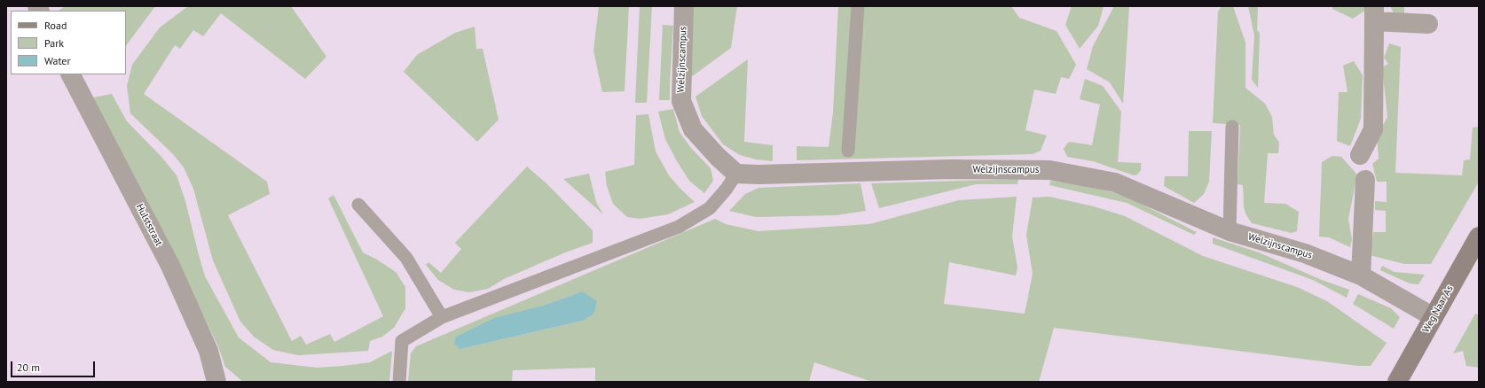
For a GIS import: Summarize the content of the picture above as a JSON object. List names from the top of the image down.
{
  "streets": {
    "main road": ["Weg Naar As"],
    "street": ["Welzijnscampus", "Hulststraat"]
  },
  "crossings": [
    ["Welzijnscampus", "Weg Naar As"]
  ],
  "legend": ["Road", "Park", "Water"],
  "scale_bar": "20 m"
}
